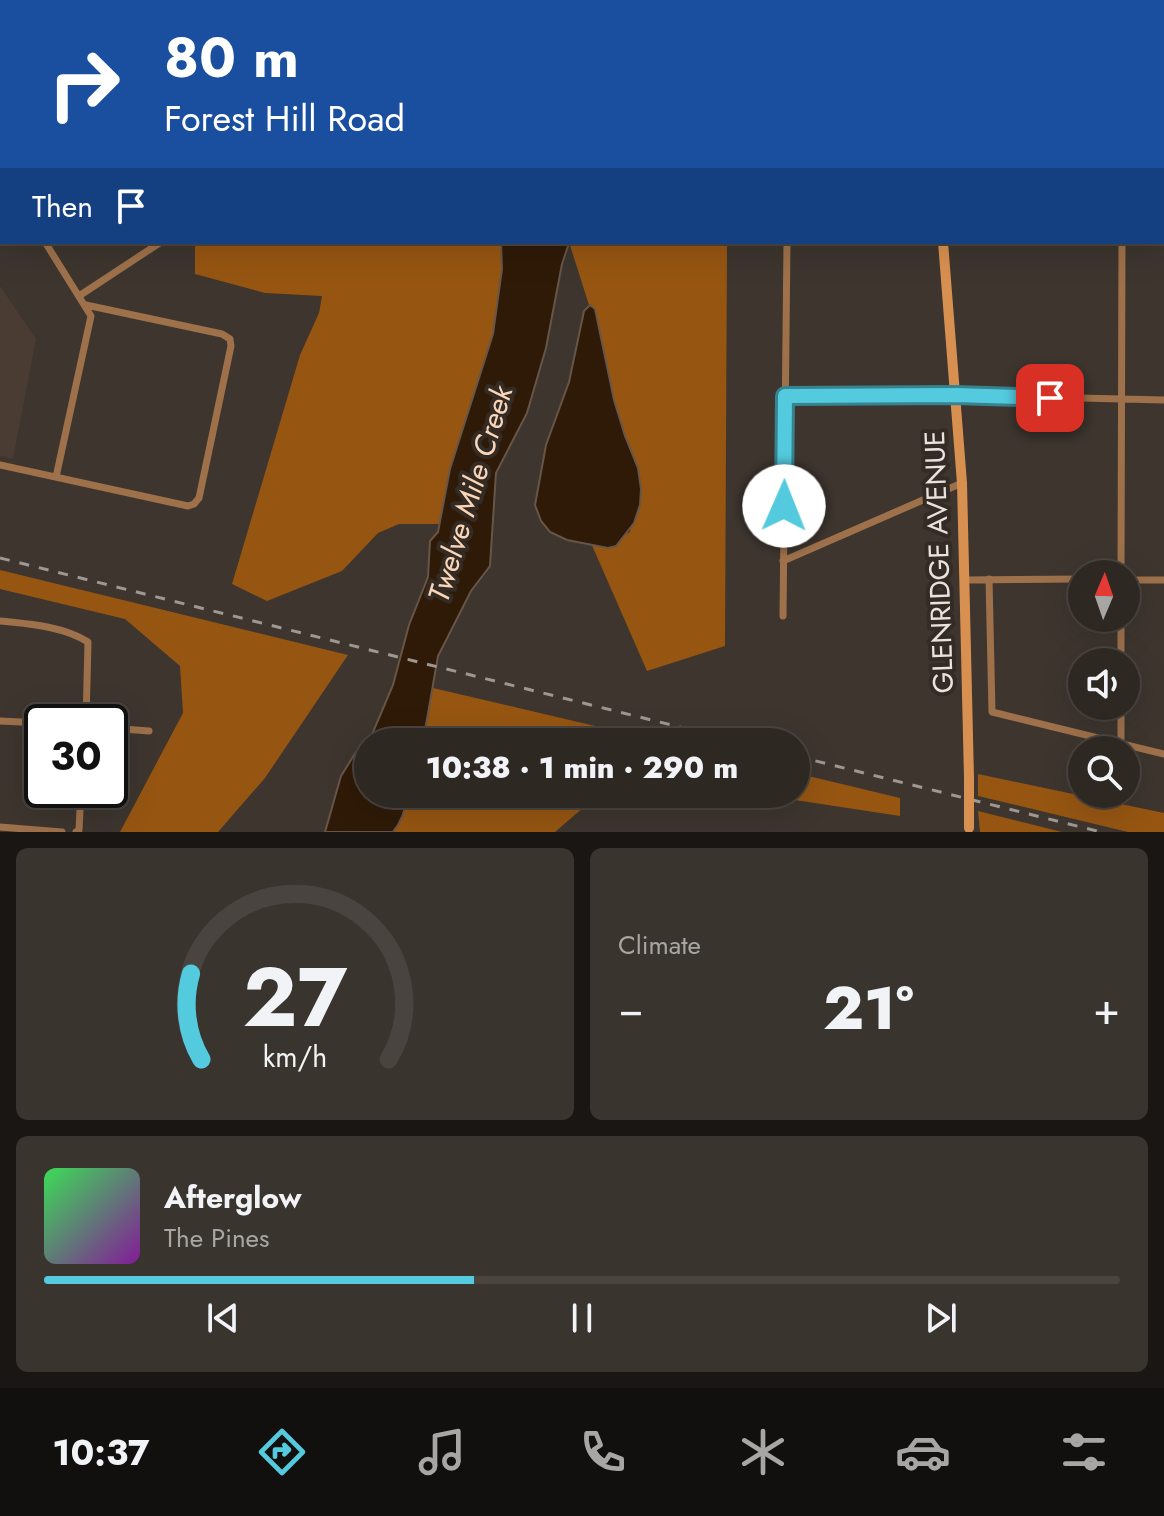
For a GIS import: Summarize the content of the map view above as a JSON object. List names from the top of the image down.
{
  "streets": {
    "main road": ["GLENRIDGE AVENUE"]
  },
  "water": ["Twelve Mile Creek"],
  "north": "top",
  "page": {
    "turn": ["80 m", "Forest Hill Road"],
    "then": "Then",
    "limit": "30",
    "trip": "10:38 · 1 min · 290 m",
    "tile": "Climate",
    "heat": ["−", "21°", "+"],
    "song": ["Afterglow", "The Pines"],
    "tabs": "10:37",
    "gauge": ["27", "km/h"]
  }
}
